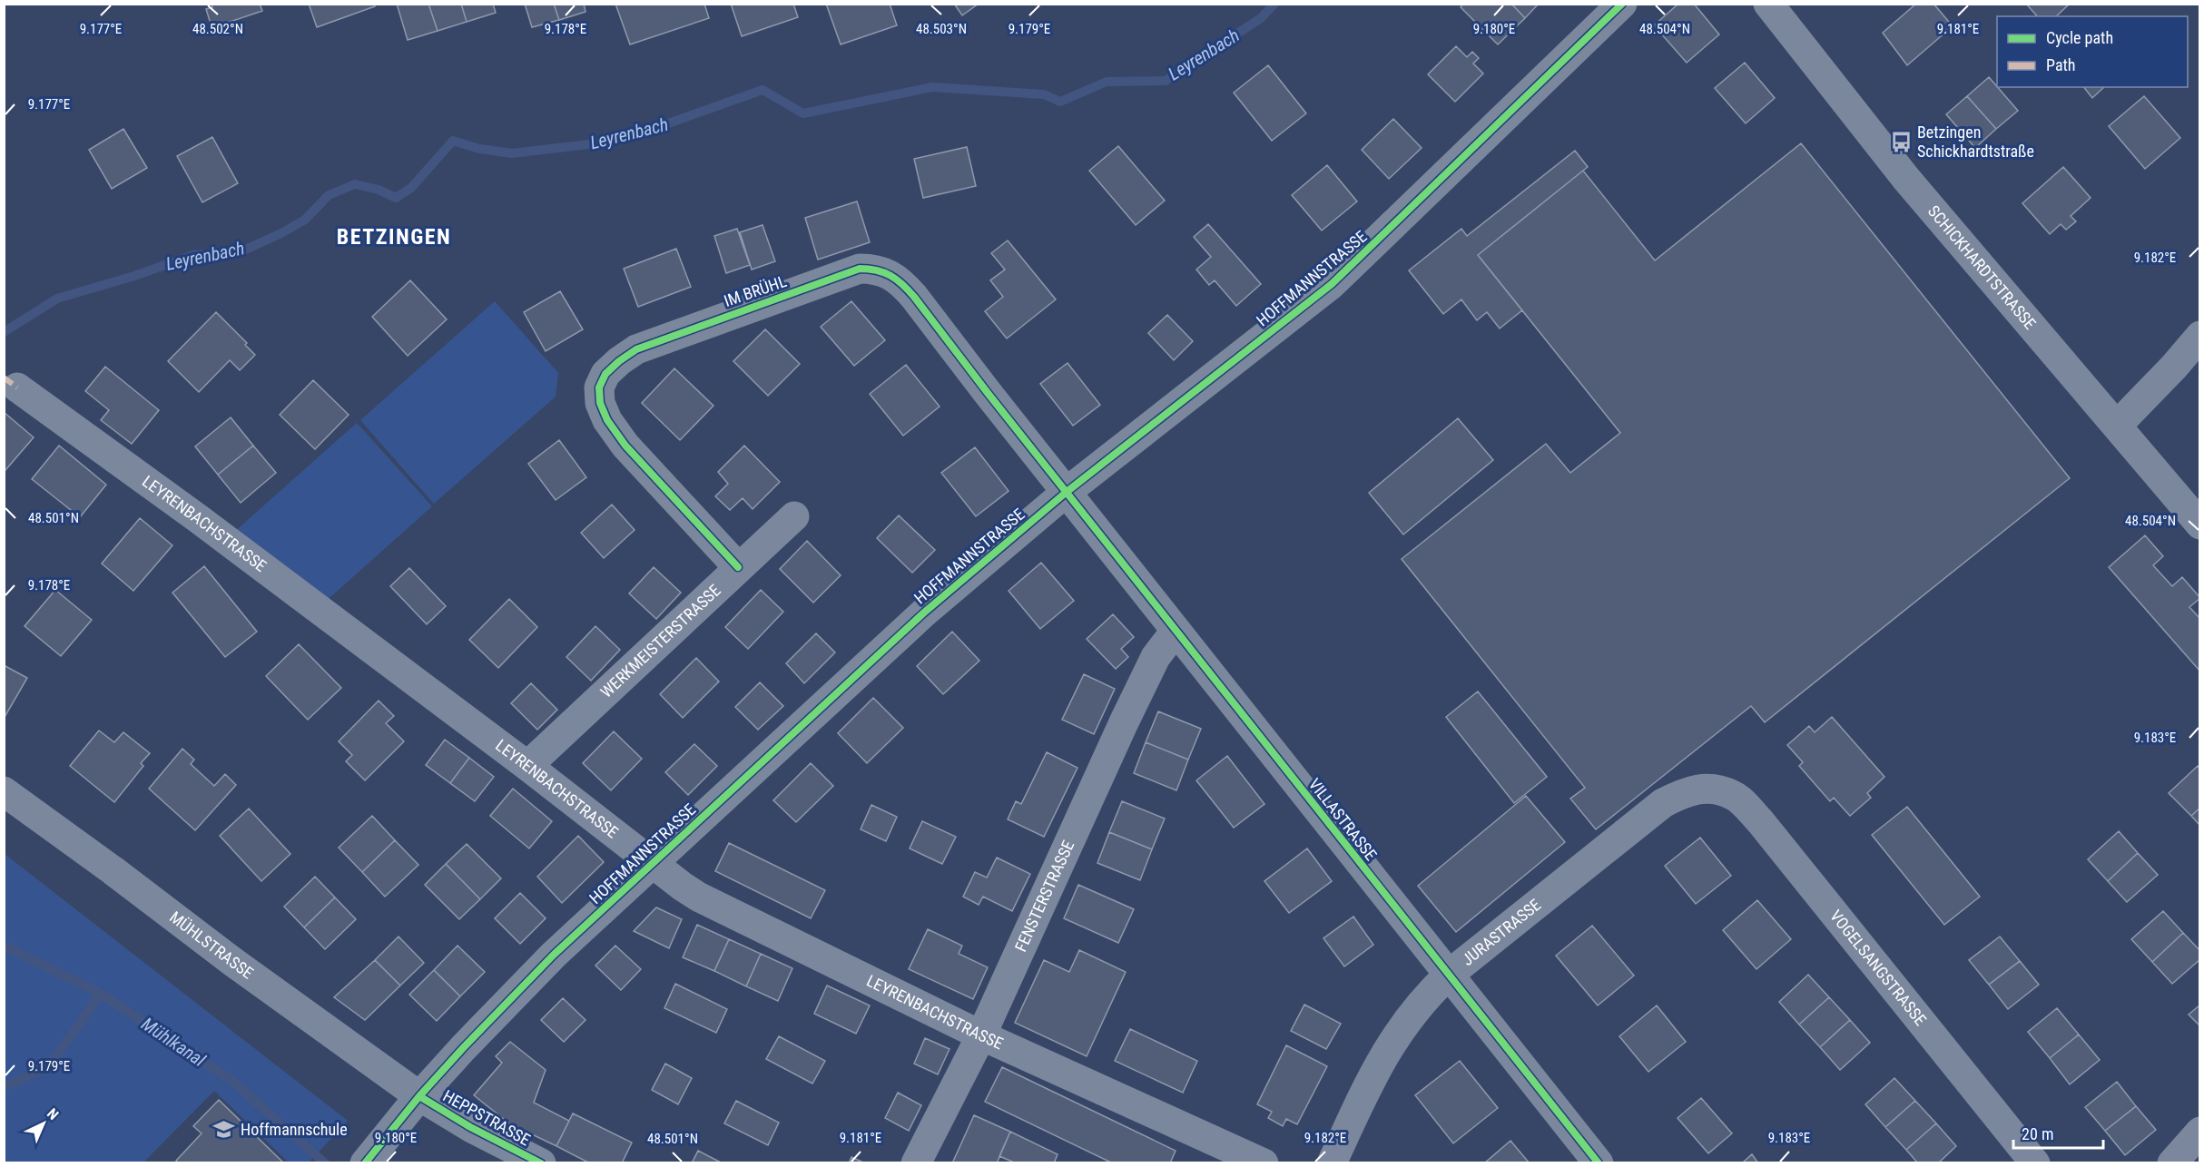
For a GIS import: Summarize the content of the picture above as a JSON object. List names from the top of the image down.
{
  "streets": {
    "street": [
      "SCHICKHARDTSTRASSE",
      "HOFFMANNSTRASSE",
      "IM BRÜHL",
      "LEYRENBACHSTRASSE",
      "WERKMEISTERSTRASSE",
      "VILLASTRASSE",
      "FENSTERSTRASSE",
      "JURASTRASSE",
      "MÜHLSTRASSE",
      "VOGELSANGSTRASSE",
      "HEPPSTRASSE"
    ]
  },
  "crossings": [
    ["HOFFMANNSTRASSE", "IM BRÜHL"],
    ["HOFFMANNSTRASSE", "LEYRENBACHSTRASSE"],
    ["HOFFMANNSTRASSE", "VILLASTRASSE"],
    ["HOFFMANNSTRASSE", "MÜHLSTRASSE"],
    ["HOFFMANNSTRASSE", "HEPPSTRASSE"],
    ["IM BRÜHL", "WERKMEISTERSTRASSE"],
    ["IM BRÜHL", "VILLASTRASSE"],
    ["LEYRENBACHSTRASSE", "WERKMEISTERSTRASSE"],
    ["LEYRENBACHSTRASSE", "FENSTERSTRASSE"],
    ["VILLASTRASSE", "FENSTERSTRASSE"],
    ["VILLASTRASSE", "JURASTRASSE"],
    ["JURASTRASSE", "VOGELSANGSTRASSE"],
    ["MÜHLSTRASSE", "HEPPSTRASSE"]
  ],
  "districts": ["BETZINGEN"],
  "water": ["Leyrenbach", "Mühlkanal"],
  "places": {
    "bus stop": ["Betzingen Schickhardtstraße"],
    "school or university": ["Hoffmannschule"]
  },
  "legend": ["Cycle path", "Path"],
  "scale_bar": "20 m",
  "north": "top right",
  "coordinates": [
    "48.502°N",
    "48.503°N",
    "48.504°N",
    "9.177°E",
    "9.178°E",
    "9.179°E",
    "9.180°E",
    "9.181°E",
    "9.182°E",
    "48.501°N",
    "9.183°E"
  ]
}
